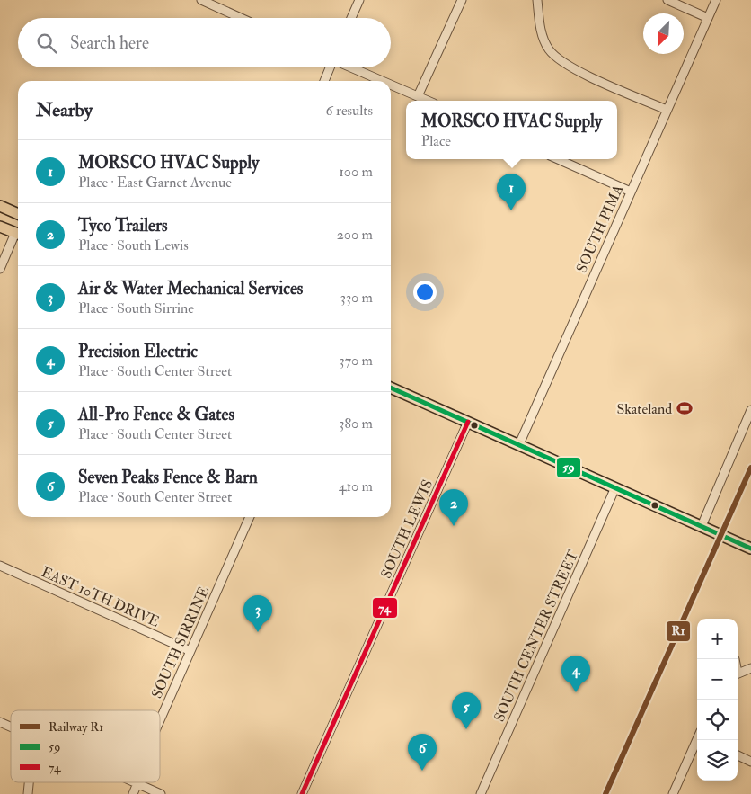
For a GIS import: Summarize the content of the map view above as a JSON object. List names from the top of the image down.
{
  "streets": {
    "street": [
      "SOUTH PIMA",
      "SOUTH LEWIS",
      "EAST 10TH DRIVE",
      "SOUTH CENTER STREET",
      "SOUTH SIRRINE"
    ]
  },
  "crossings": [
    ["EAST 10TH DRIVE", "SOUTH SIRRINE"]
  ],
  "places": {
    "sports": ["Skateland"]
  },
  "lines": ["transit line 59", "transit line 74", "rail line R1"],
  "legend": ["Railway R1", "59", "74"],
  "north": "bottom left",
  "page": {
    "search": "Search here",
    "heading": ["Nearby", "6 results"],
    "popup": ["MORSCO HVAC Supply", "Place"],
    "list": [
      {
        "mark": "1",
        "name": "MORSCO HVAC Supply",
        "note": "Place · East Garnet Avenue",
        "value": "100 m"
      },
      {
        "mark": "2",
        "name": "Tyco Trailers",
        "note": "Place · South Lewis",
        "value": "200 m"
      },
      {
        "mark": "3",
        "name": "Air & Water Mechanical Services",
        "note": "Place · South Sirrine",
        "value": "330 m"
      },
      {
        "mark": "4",
        "name": "Precision Electric",
        "note": "Place · South Center Street",
        "value": "370 m"
      },
      {
        "mark": "5",
        "name": "All-Pro Fence & Gates",
        "note": "Place · South Center Street",
        "value": "380 m"
      },
      {
        "mark": "6",
        "name": "Seven Peaks Fence & Barn",
        "note": "Place · South Center Street",
        "value": "410 m"
      }
    ],
    "pins": [
      "1",
      "2",
      "3",
      "4",
      "5",
      "6"
    ],
    "map_buttons": ["+", "−"]
  }
}
